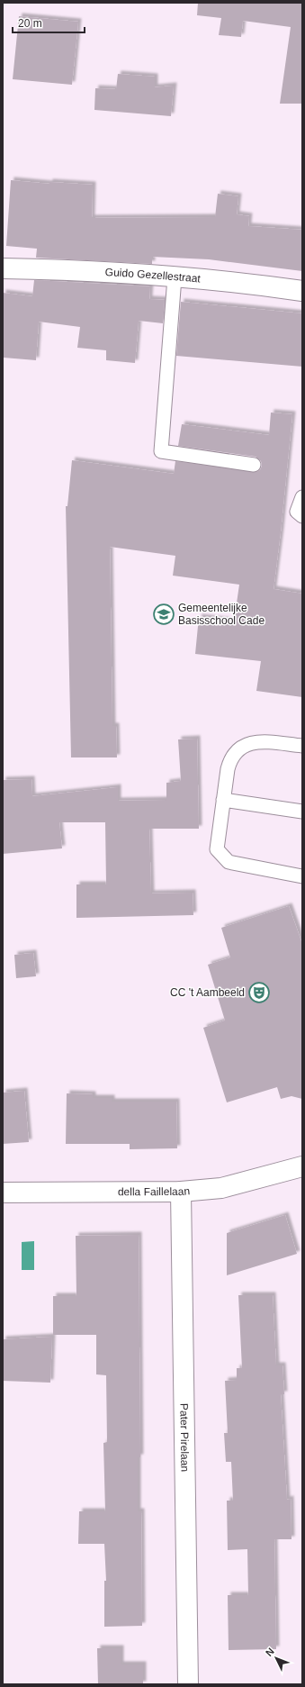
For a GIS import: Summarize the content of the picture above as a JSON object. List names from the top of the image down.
{
  "streets": {
    "street": ["Guido Gezellestraat", "della Faillelaan", "Pater Pirelaan"]
  },
  "crossings": [
    ["della Faillelaan", "Pater Pirelaan"]
  ],
  "places": {
    "school or university": ["Gemeentelijke Basisschool Cade"],
    "theatre": ["CC 't Aambeeld"]
  },
  "scale_bar": "20 m",
  "north": "top left"
}
